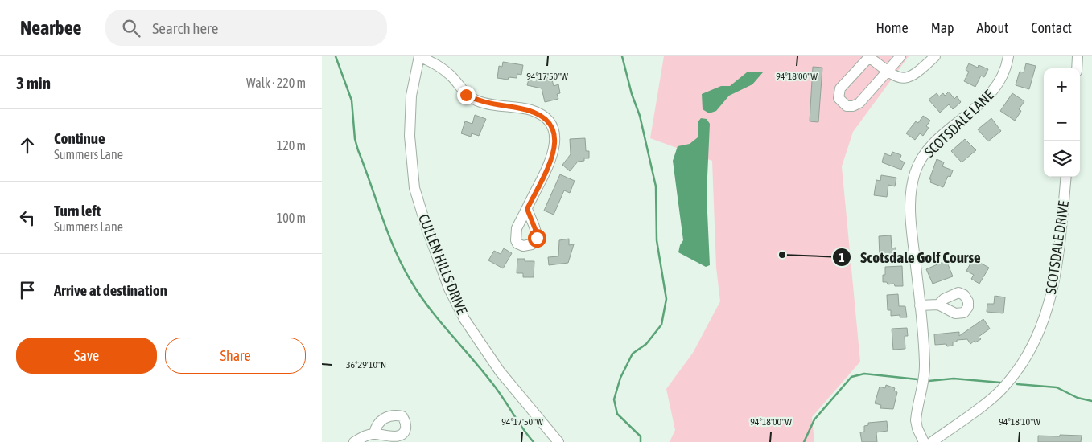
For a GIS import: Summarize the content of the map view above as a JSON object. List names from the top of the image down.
{
  "streets": {
    "street": ["SCOTSDALE LANE", "SCOTSDALE DRIVE", "CULLEN HILLS DRIVE"]
  },
  "places": ["Scotsdale Golf Course"],
  "page": {
    "header": "Nearbee",
    "search": "Search here",
    "nav": [
      "Home",
      "Map",
      "About",
      "Contact"
    ],
    "heading": ["3 min", "Walk · 220 m"],
    "map_buttons": ["+", "−"],
    "list": [
      ["Continue", "Summers Lane", "120 m"],
      ["Turn left", "Summers Lane", "100 m"],
      "Arrive at destination"
    ],
    "buttons": ["Save", "Share"]
  },
  "coordinates": [
    "94°17'50\"W",
    "94°18'00\"W",
    "36°29'10\"N",
    "94°18'10\"W"
  ]
}
